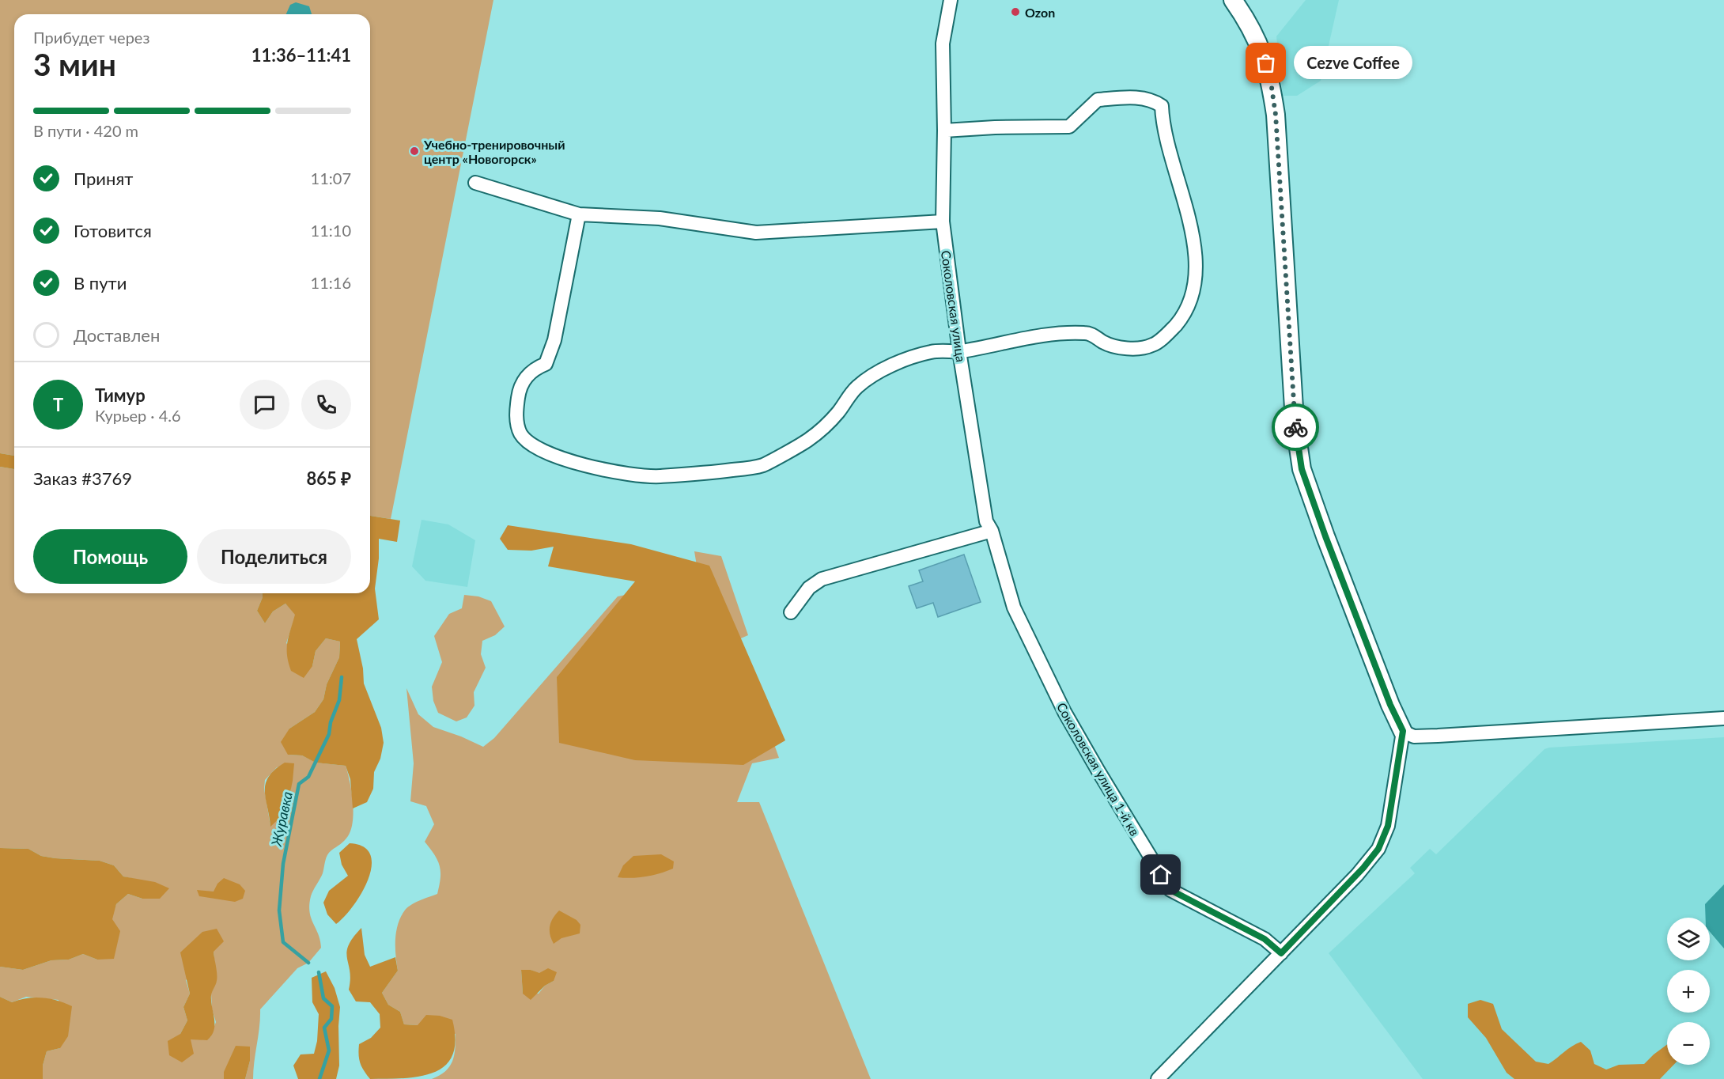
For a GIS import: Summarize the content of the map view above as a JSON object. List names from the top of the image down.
{
  "streets": {
    "street": ["Соколовская улица", "Соколовская улица 1-й кв"]
  },
  "crossings": [
    ["Соколовская улица", "Соколовская улица 1-й кв"]
  ],
  "water": ["Журавка"],
  "places": ["Ozon", "Cezve Coffee", "Учебно-тренировочный центр «Новогорск»"],
  "page": {
    "heading": ["3 мин", "Прибудет через", "11:36–11:41"],
    "panel": [
      "Тимур",
      "Курьер · 4.6",
      "Заказ #3769",
      "865 ₽"
    ],
    "bubble": "Cezve Coffee",
    "bar": "В пути · 420 m",
    "list": [
      ["Принят", "11:07"],
      ["Готовится", "11:10"],
      ["В пути", "11:16"],
      "Доставлен"
    ],
    "round": "Т",
    "buttons": ["Помощь", "Поделиться"],
    "map_buttons": ["+", "−"]
  }
}
